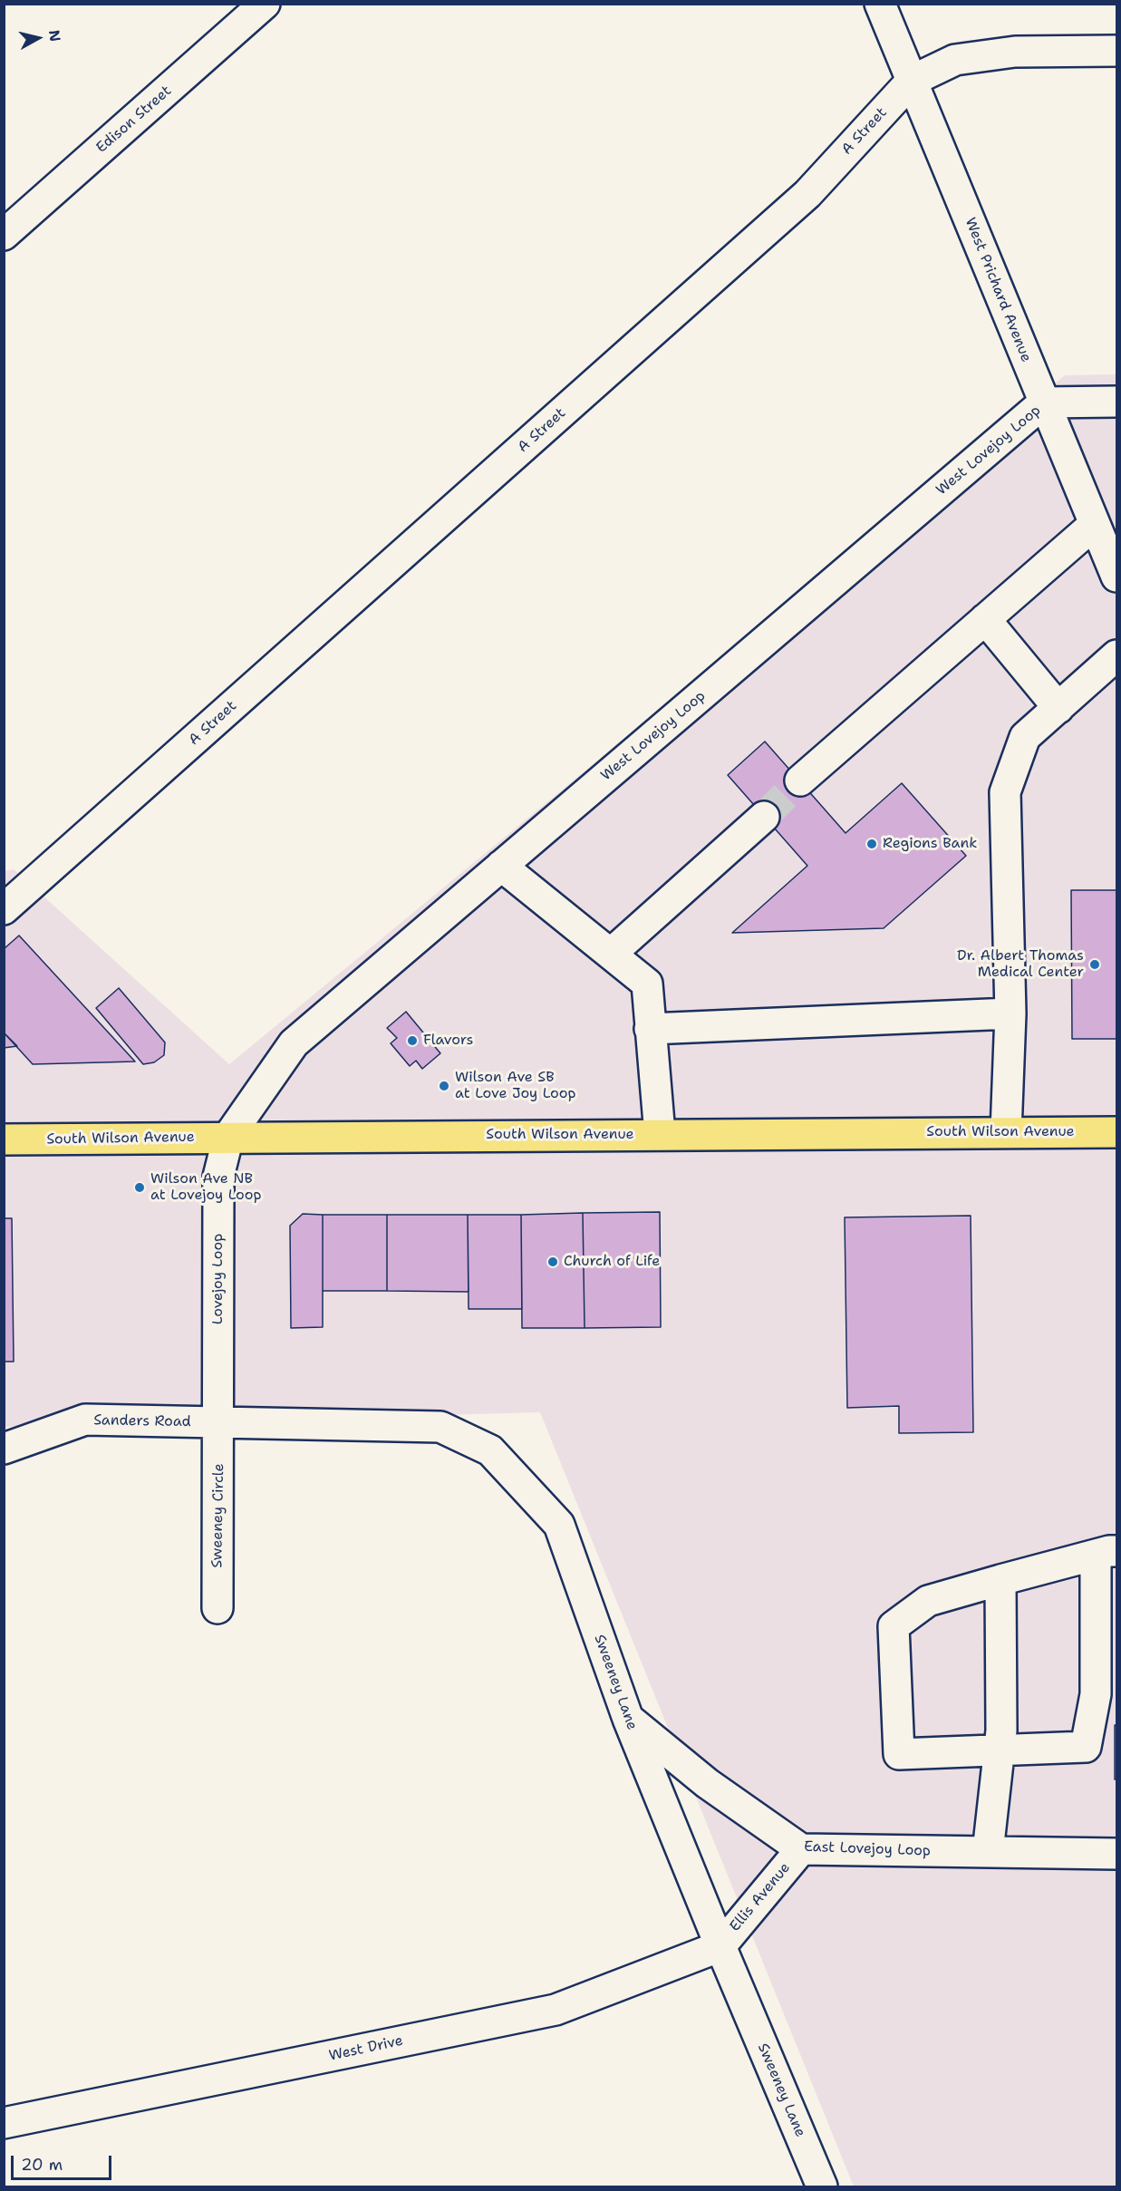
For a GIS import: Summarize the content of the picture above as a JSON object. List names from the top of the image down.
{
  "streets": {
    "main road": ["South Wilson Avenue"],
    "street": [
      "Edison Street",
      "A Street",
      "West Prichard Avenue",
      "West Lovejoy Loop",
      "Lovejoy Loop",
      "Sanders Road",
      "Sweeney Circle",
      "Sweeney Lane",
      "East Lovejoy Loop",
      "Ellis Avenue",
      "West Drive"
    ]
  },
  "crossings": [
    ["A Street", "West Prichard Avenue"],
    ["West Prichard Avenue", "West Lovejoy Loop"],
    ["West Lovejoy Loop", "South Wilson Avenue"],
    ["West Lovejoy Loop", "Lovejoy Loop"],
    ["South Wilson Avenue", "Lovejoy Loop"],
    ["Lovejoy Loop", "Sanders Road"],
    ["Lovejoy Loop", "Sweeney Circle"],
    ["Lovejoy Loop", "Sweeney Lane"],
    ["Sanders Road", "Sweeney Circle"],
    ["Sanders Road", "Sweeney Lane"],
    ["Sweeney Circle", "Sweeney Lane"],
    ["Sweeney Lane", "East Lovejoy Loop"],
    ["Sweeney Lane", "Ellis Avenue"],
    ["Sweeney Lane", "West Drive"],
    ["East Lovejoy Loop", "Ellis Avenue"],
    ["Ellis Avenue", "West Drive"]
  ],
  "places": [
    "Regions Bank",
    "Dr. Albert Thomas Medical Center",
    "Flavors",
    "Wilson Ave SB at Love Joy Loop",
    "Wilson Ave NB at Lovejoy Loop",
    "Church of Life"
  ],
  "scale_bar": "20 m",
  "north": "right"
}
